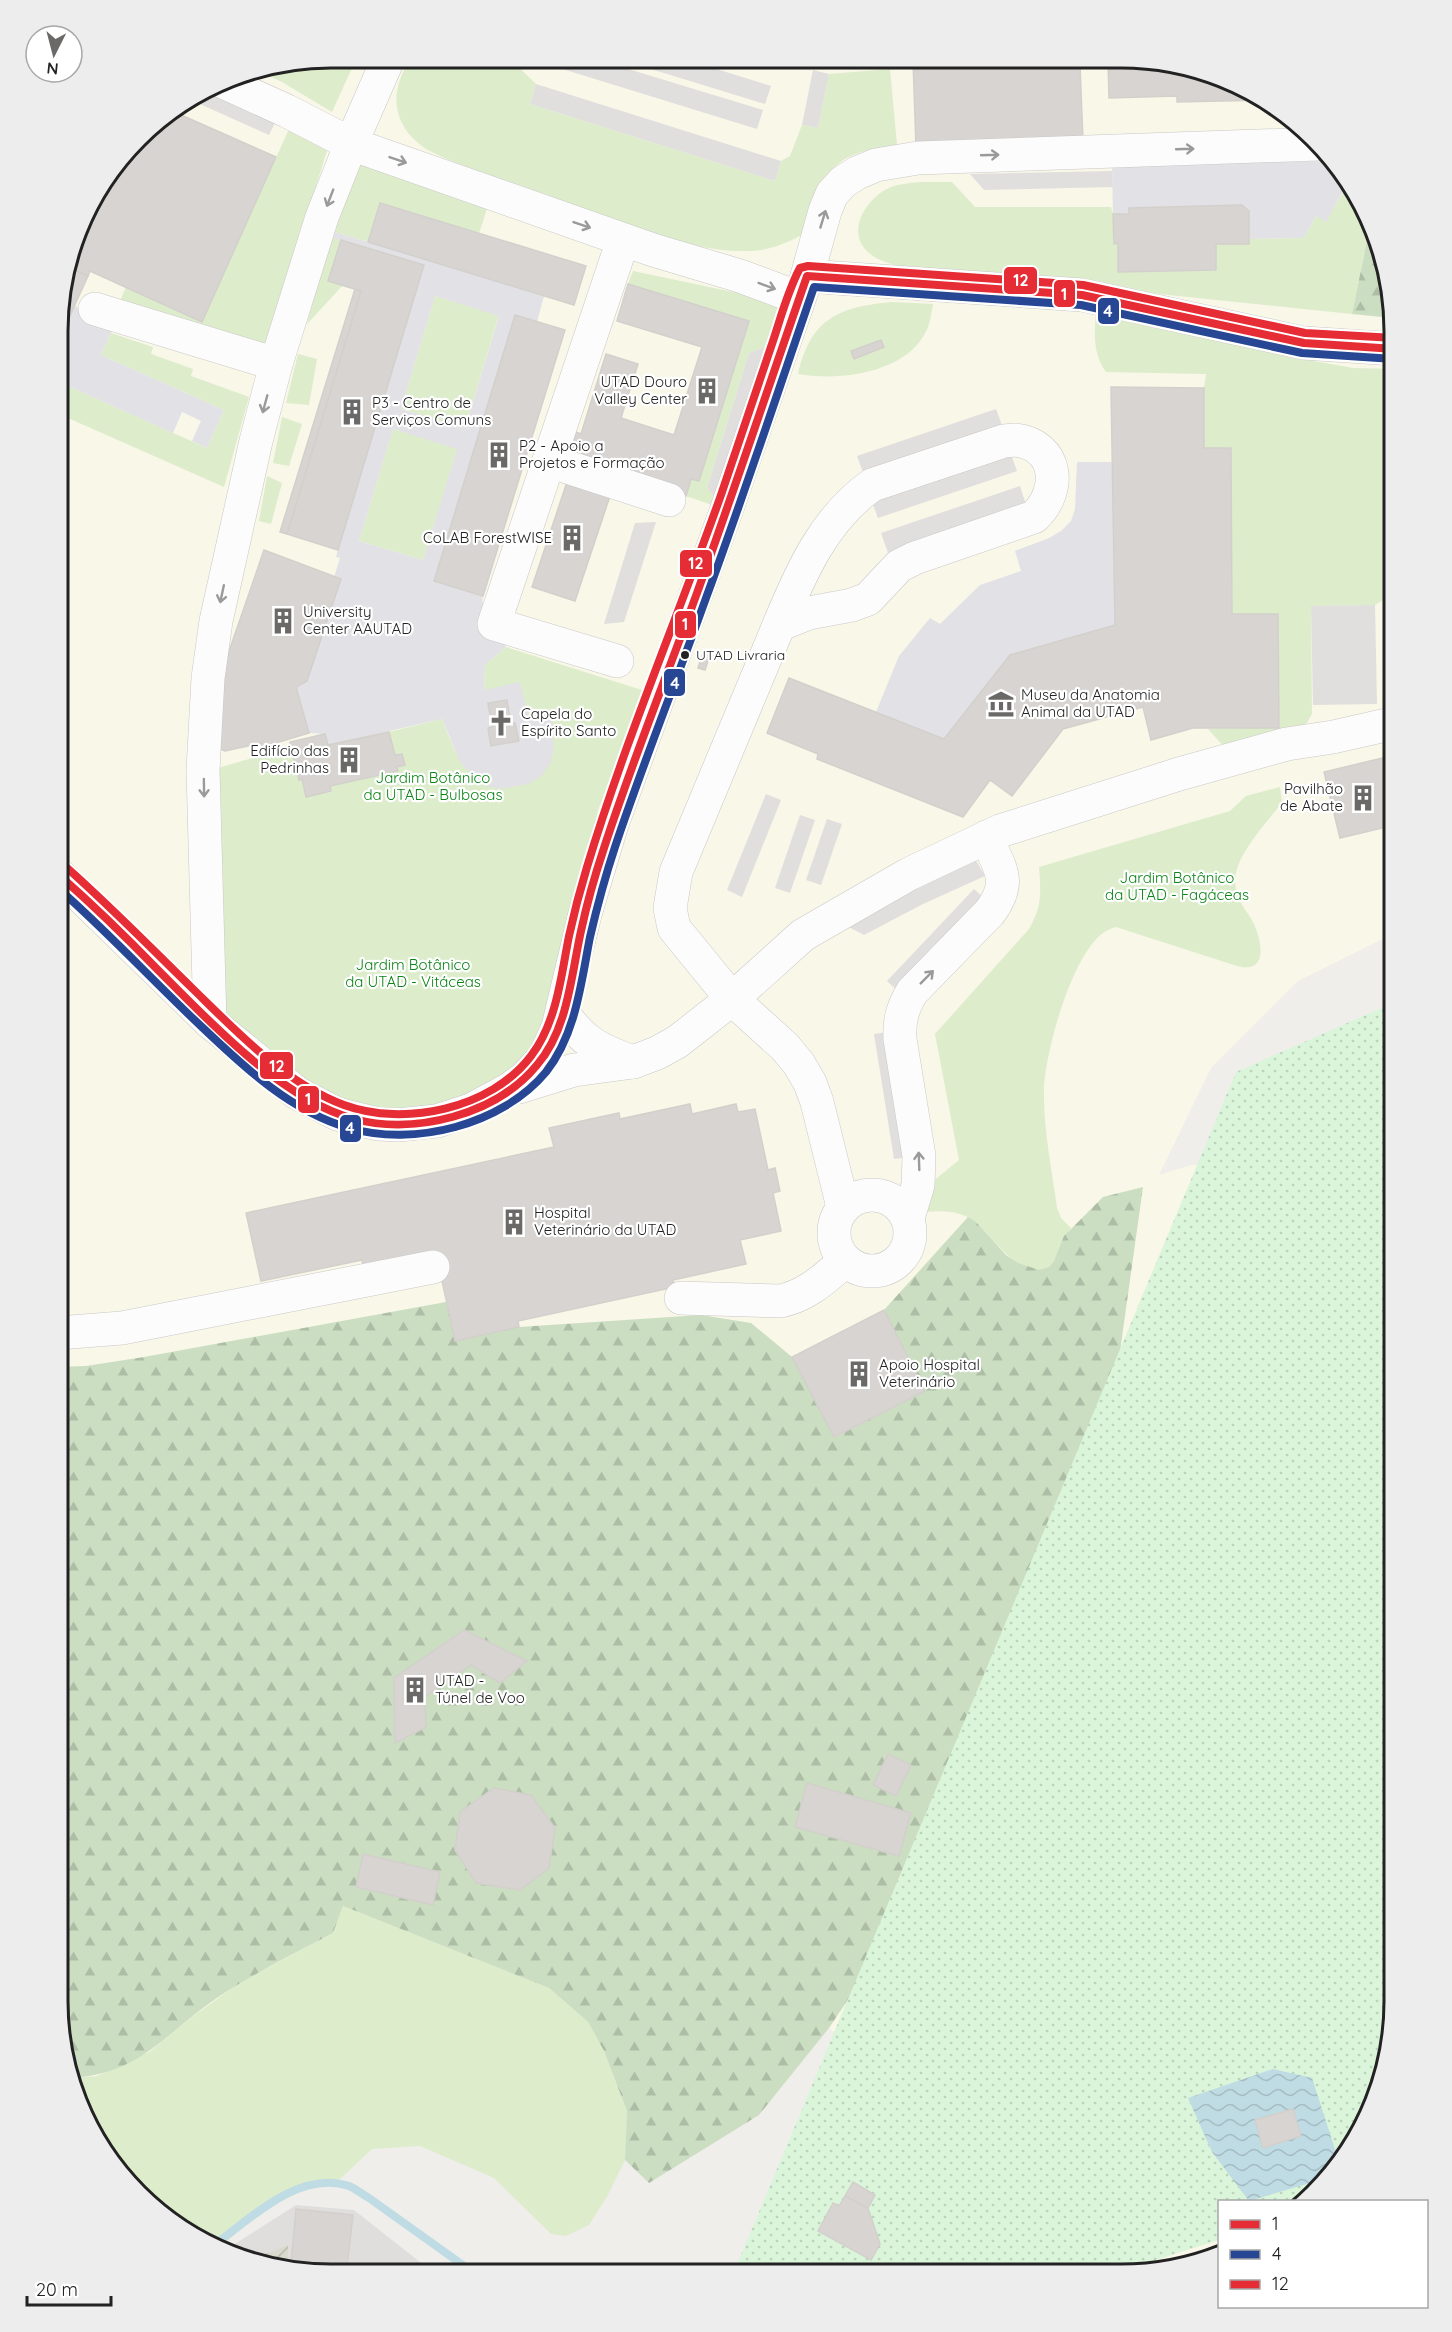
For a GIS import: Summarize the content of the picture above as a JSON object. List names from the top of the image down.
{
  "parks": ["Jardim Botânico da UTAD - Bulbosas", "Jardim Botânico da UTAD - Fagáceas", "Jardim Botânico da UTAD - Vitáceas"],
  "places": {
    "building": [
      "UTAD Douro Valley Center",
      "P3 - Centro de Serviços Comuns",
      "P2 - Apoio a Projetos e Formação",
      "CoLAB ForestWISE",
      "University Center AAUTAD",
      "Edifício das Pedrinhas",
      "Pavilhão de Abate",
      "Hospital Veterinário da UTAD",
      "Apoio Hospital Veterinário",
      "UTAD - Túnel de Voo"
    ],
    "other": ["UTAD Livraria"],
    "museum": ["Museu da Anatomia Animal da UTAD"],
    "church": ["Capela do Espírito Santo"]
  },
  "lines": ["transit line 12", "transit line 1", "transit line 4"],
  "legend": ["1", "4", "12"],
  "scale_bar": "20 m",
  "north": "bottom"
}
